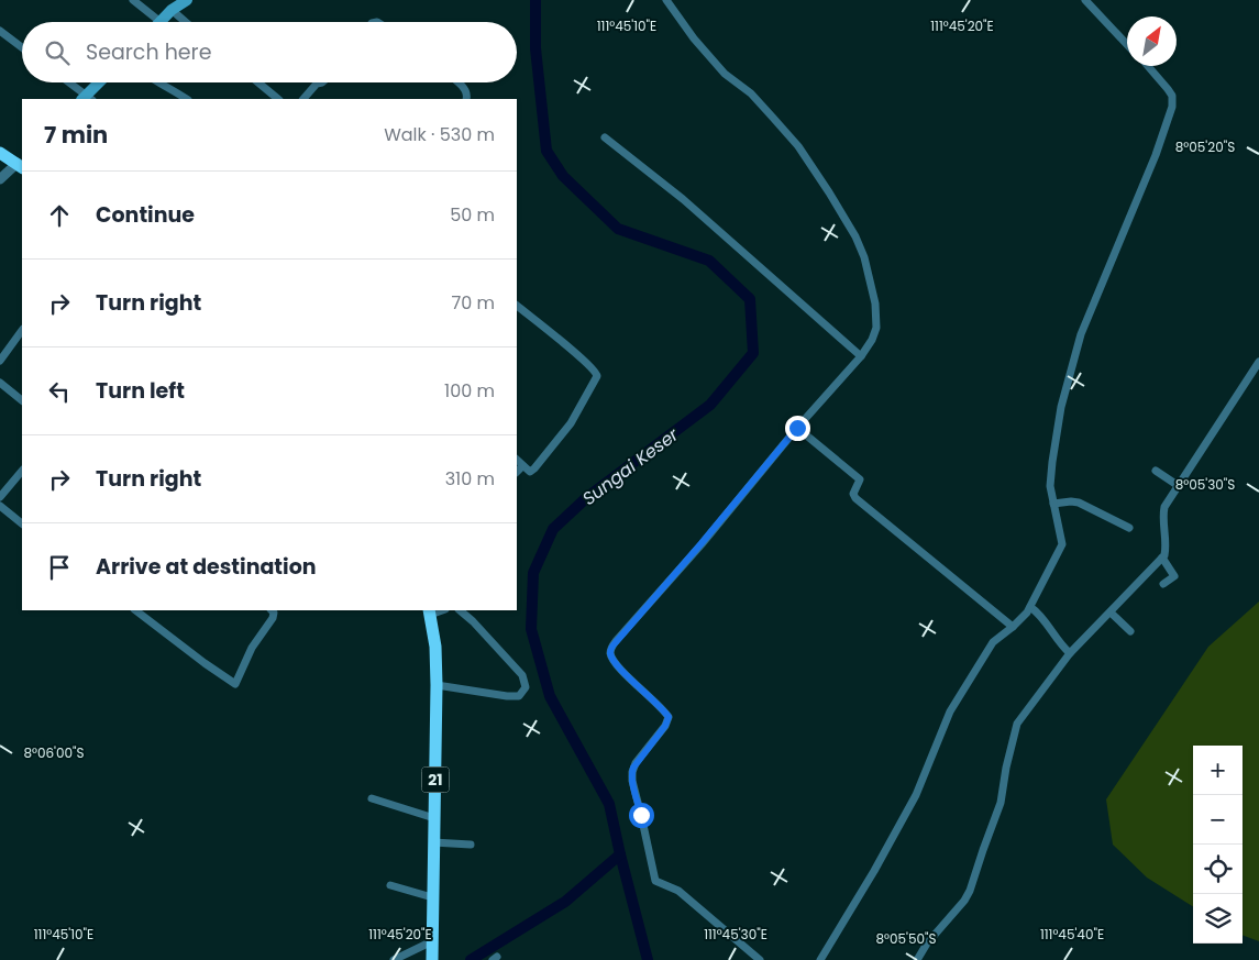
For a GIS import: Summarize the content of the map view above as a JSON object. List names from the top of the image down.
{
  "streets": {
    "highway": ["21"]
  },
  "water": ["Sungai Keser"],
  "north": "top right",
  "page": {
    "search": "Search here",
    "heading": ["7 min", "Walk · 530 m"],
    "list": [
      ["Continue", "50 m"],
      ["Turn right", "70 m"],
      ["Turn left", "100 m"],
      ["Turn right", "310 m"],
      "Arrive at destination"
    ],
    "map_buttons": ["+", "−"]
  },
  "coordinates": [
    "111°45'10\"E",
    "111°45'20\"E",
    "8°05'20\"S",
    "8°05'30\"S",
    "8°06'00\"S",
    "111°45'30\"E",
    "111°45'40\"E",
    "8°05'50\"S"
  ]
}
